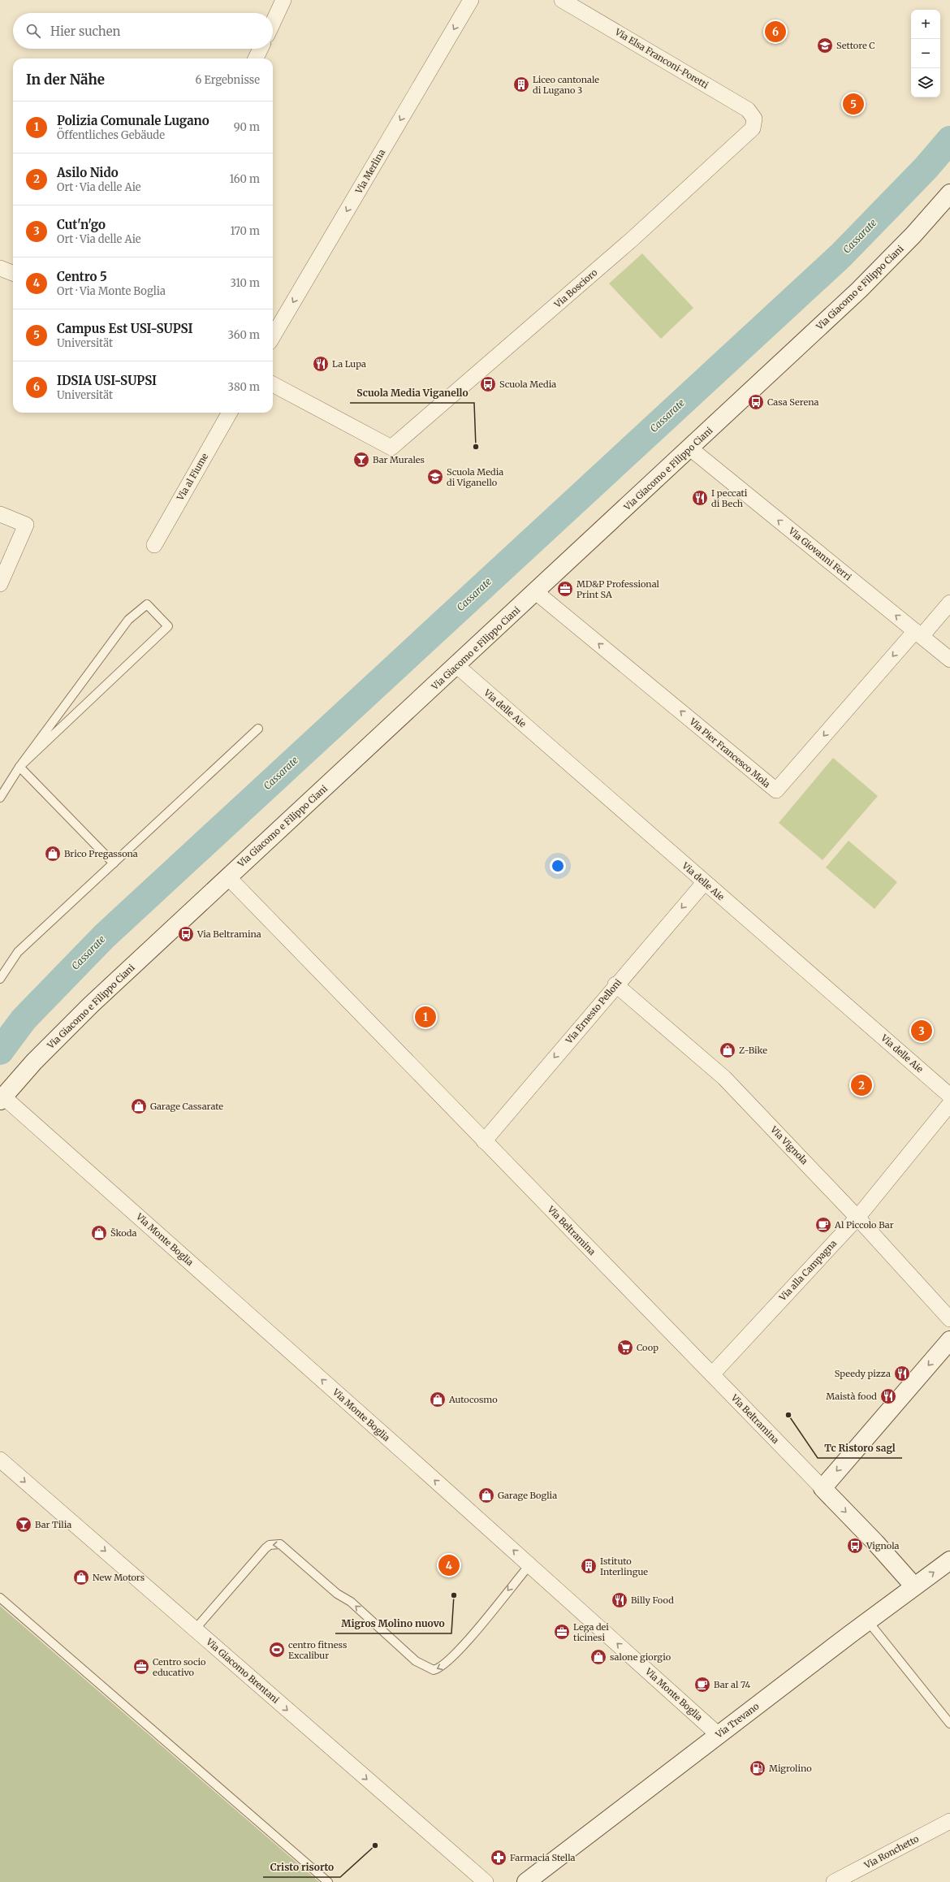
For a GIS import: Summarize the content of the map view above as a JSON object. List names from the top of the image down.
{
  "streets": {
    "main road": ["Via Giacomo e Filippo Ciani", "Via Beltramina", "Via Trevano"],
    "street": [
      "Via Elsa Franconi-Poretti",
      "Via Merlina",
      "Via Boscioro",
      "Via al Fiume",
      "Via Giovanni Ferri",
      "Via delle Aie",
      "Via Pier Francesco Mola",
      "Via Ernesto Pelloni",
      "Via Vignola",
      "Via Monte Boglia",
      "Via alla Campagna",
      "Via Giacomo Brentani",
      "Via Ronchetto"
    ]
  },
  "crossings": [
    ["Via Elsa Franconi-Poretti", "Via Boscioro"],
    ["Via Giacomo e Filippo Ciani", "Via Giovanni Ferri"],
    ["Via Giacomo e Filippo Ciani", "Via delle Aie"],
    ["Via Giacomo e Filippo Ciani", "Via Pier Francesco Mola"],
    ["Via Giacomo e Filippo Ciani", "Via Beltramina"],
    ["Via Giacomo e Filippo Ciani", "Via Monte Boglia"],
    ["Via Giovanni Ferri", "Via Pier Francesco Mola"],
    ["Via delle Aie", "Via Ernesto Pelloni"],
    ["Via Ernesto Pelloni", "Via Vignola"],
    ["Via Ernesto Pelloni", "Via Beltramina"],
    ["Via Vignola", "Via alla Campagna"],
    ["Via Beltramina", "Via alla Campagna"],
    ["Via Beltramina", "Via Trevano"],
    ["Via Monte Boglia", "Via Trevano"]
  ],
  "one_way": [
    "Via Merlina",
    "Via Giovanni Ferri",
    "Via Ernesto Pelloni",
    "Via Monte Boglia",
    "Via Giacomo Brentani"
  ],
  "water": ["Cassarate"],
  "places": {
    "school or university": ["Settore C", "Scuola Media di Viganello"],
    "building": ["Liceo cantonale di Lugano 3", "Istituto Interlingue"],
    "restaurant": [
      "La Lupa",
      "I peccati di Bech",
      "Speedy pizza",
      "Maistà food",
      "Billy Food"
    ],
    "bus stop": [
      "Scuola Media",
      "Casa Serena",
      "Via Beltramina",
      "Vignola"
    ],
    "other": [
      "Scuola Media Viganello",
      "Tc Ristoro sagl",
      "Migros Molino nuovo",
      "Cristo risorto"
    ],
    "bar": ["Bar Murales", "Bar Tilia"],
    "office": ["MD&P Professional Print SA", "Lega dei ticinesi", "Centro socio educativo"],
    "shop": [
      "Brico Pregassona",
      "Z-Bike",
      "Garage Cassarate",
      "Škoda",
      "Autocosmo",
      "Garage Boglia",
      "New Motors",
      "salone giorgio"
    ],
    "cafe": ["Al Piccolo Bar", "Bar al 74"],
    "supermarket": ["Coop"],
    "sports": ["centro fitness Excalibur"],
    "fuel station": ["Migrolino"],
    "pharmacy": ["Farmacia Stella"]
  },
  "page": {
    "map_buttons": ["+", "−"],
    "search": "Hier suchen",
    "pins": [
      "6",
      "5",
      "1",
      "3",
      "2",
      "4"
    ],
    "heading": ["In der Nähe", "6 Ergebnisse"],
    "list": [
      {
        "mark": "1",
        "name": "Polizia Comunale Lugano",
        "note": "Öffentliches Gebäude",
        "value": "90 m"
      },
      {
        "mark": "2",
        "name": "Asilo Nido",
        "note": "Ort · Via delle Aie",
        "value": "160 m"
      },
      {
        "mark": "3",
        "name": "Cut'n'go",
        "note": "Ort · Via delle Aie",
        "value": "170 m"
      },
      {
        "mark": "4",
        "name": "Centro 5",
        "note": "Ort · Via Monte Boglia",
        "value": "310 m"
      },
      {
        "mark": "5",
        "name": "Campus Est USI-SUPSI",
        "note": "Universität",
        "value": "360 m"
      },
      {
        "mark": "6",
        "name": "IDSIA USI-SUPSI",
        "note": "Universität",
        "value": "380 m"
      }
    ]
  }
}
